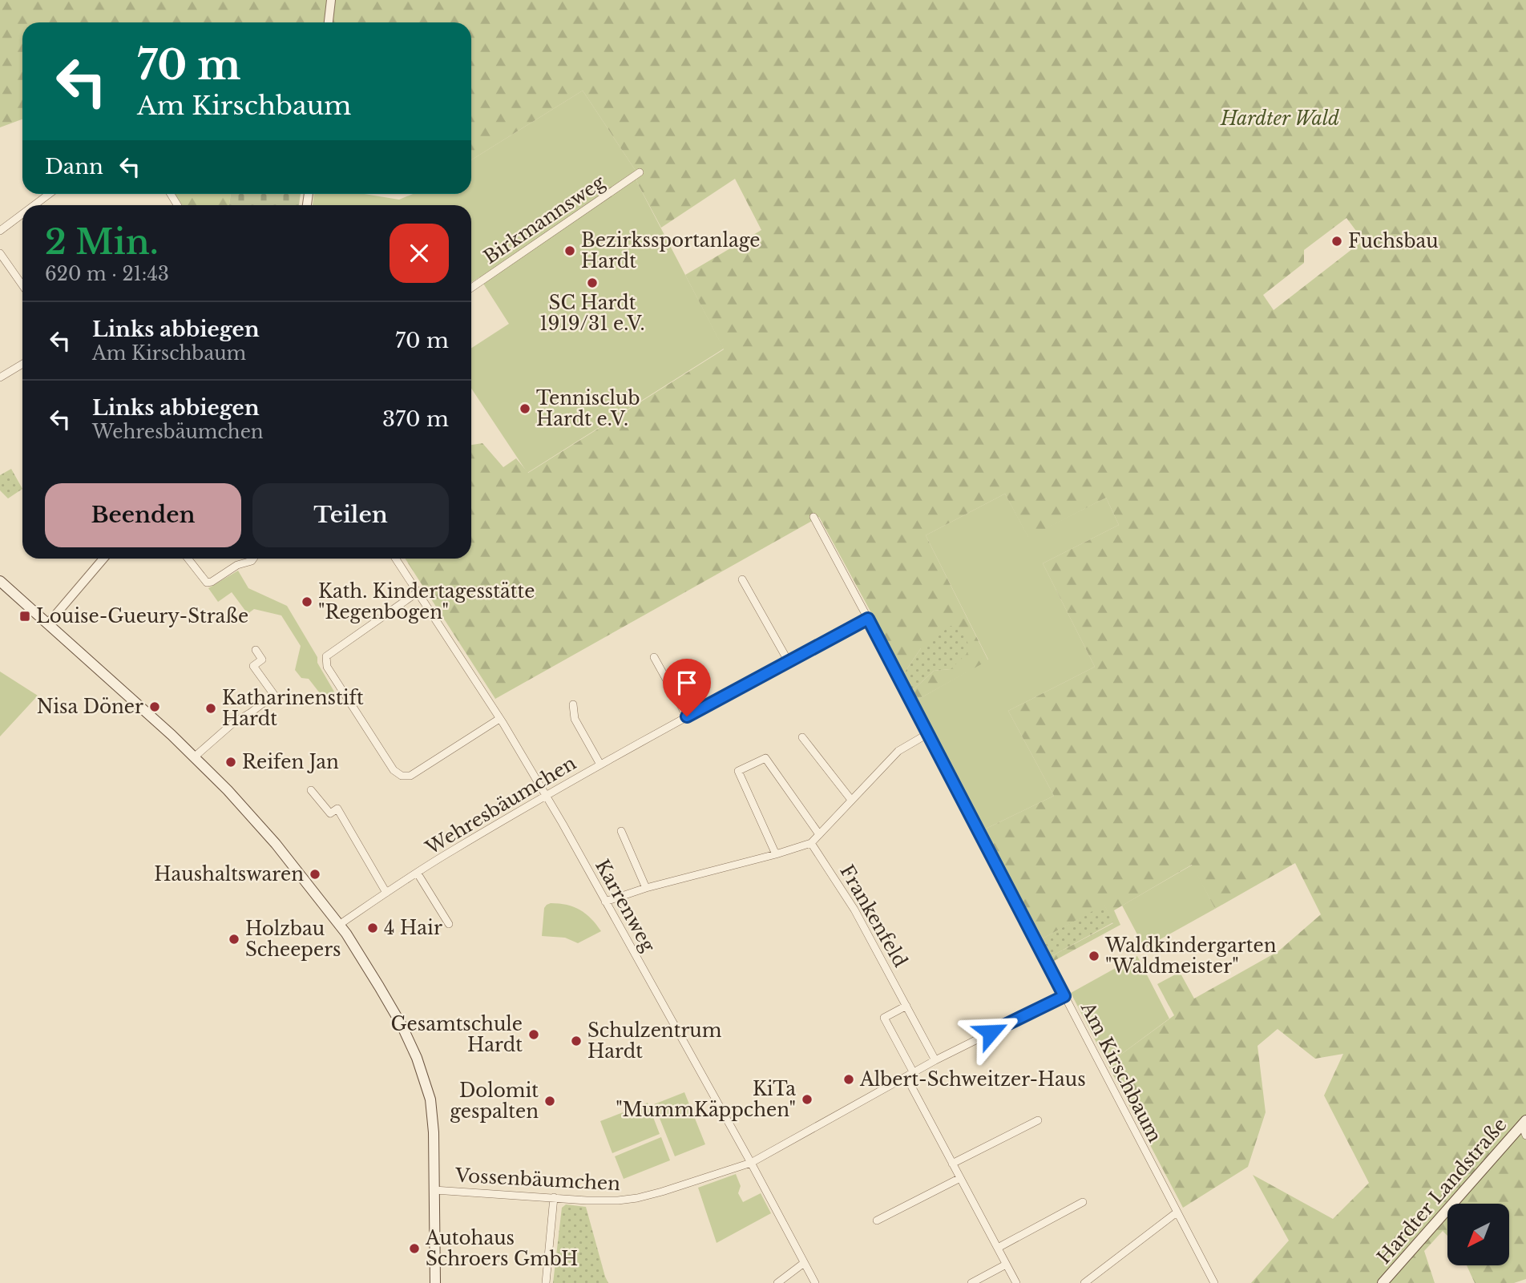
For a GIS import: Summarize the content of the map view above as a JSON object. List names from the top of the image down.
{
  "streets": {
    "main road": ["Hardter Landstraße"],
    "street": [
      "Birkmannsweg",
      "Wehresbäumchen",
      "Karrenweg",
      "Frankenfeld",
      "Am Kirschbaum",
      "Vossenbäumchen"
    ]
  },
  "crossings": [
    ["Wehresbäumchen", "Karrenweg"],
    ["Wehresbäumchen", "Am Kirschbaum"],
    ["Karrenweg", "Vossenbäumchen"],
    ["Frankenfeld", "Vossenbäumchen"],
    ["Am Kirschbaum", "Vossenbäumchen"]
  ],
  "parks": ["Hardter Wald"],
  "places": {
    "other": [
      "Fuchsbau",
      "Bezirkssportanlage Hardt",
      "SC Hardt 1919/31 e.V.",
      "Tennisclub Hardt e.V.",
      "Kath. Kindertagesstätte \"Regenbogen\"",
      "Nisa Döner",
      "Katharinenstift Hardt",
      "Reifen Jan",
      "Haushaltswaren",
      "4 Hair",
      "Holzbau Scheepers",
      "Waldkindergarten \"Waldmeister\"",
      "Gesamtschule Hardt",
      "Schulzentrum Hardt",
      "Albert-Schweitzer-Haus",
      "KiTa \"MummKäppchen\"",
      "Dolomit gespalten",
      "Autohaus Schroers GmbH"
    ],
    "transit": ["Louise-Gueury-Straße"]
  },
  "north": "bottom left",
  "page": {
    "turn": ["70 m", "Am Kirschbaum"],
    "then": "Dann",
    "heading": ["2 Min.", "620 m · 21:43"],
    "list": [
      {
        "name": "Links abbiegen",
        "note": "Am Kirschbaum",
        "value": "70 m"
      },
      {
        "name": "Links abbiegen",
        "note": "Wehresbäumchen",
        "value": "370 m"
      }
    ],
    "buttons": ["Beenden", "Teilen"]
  }
}
